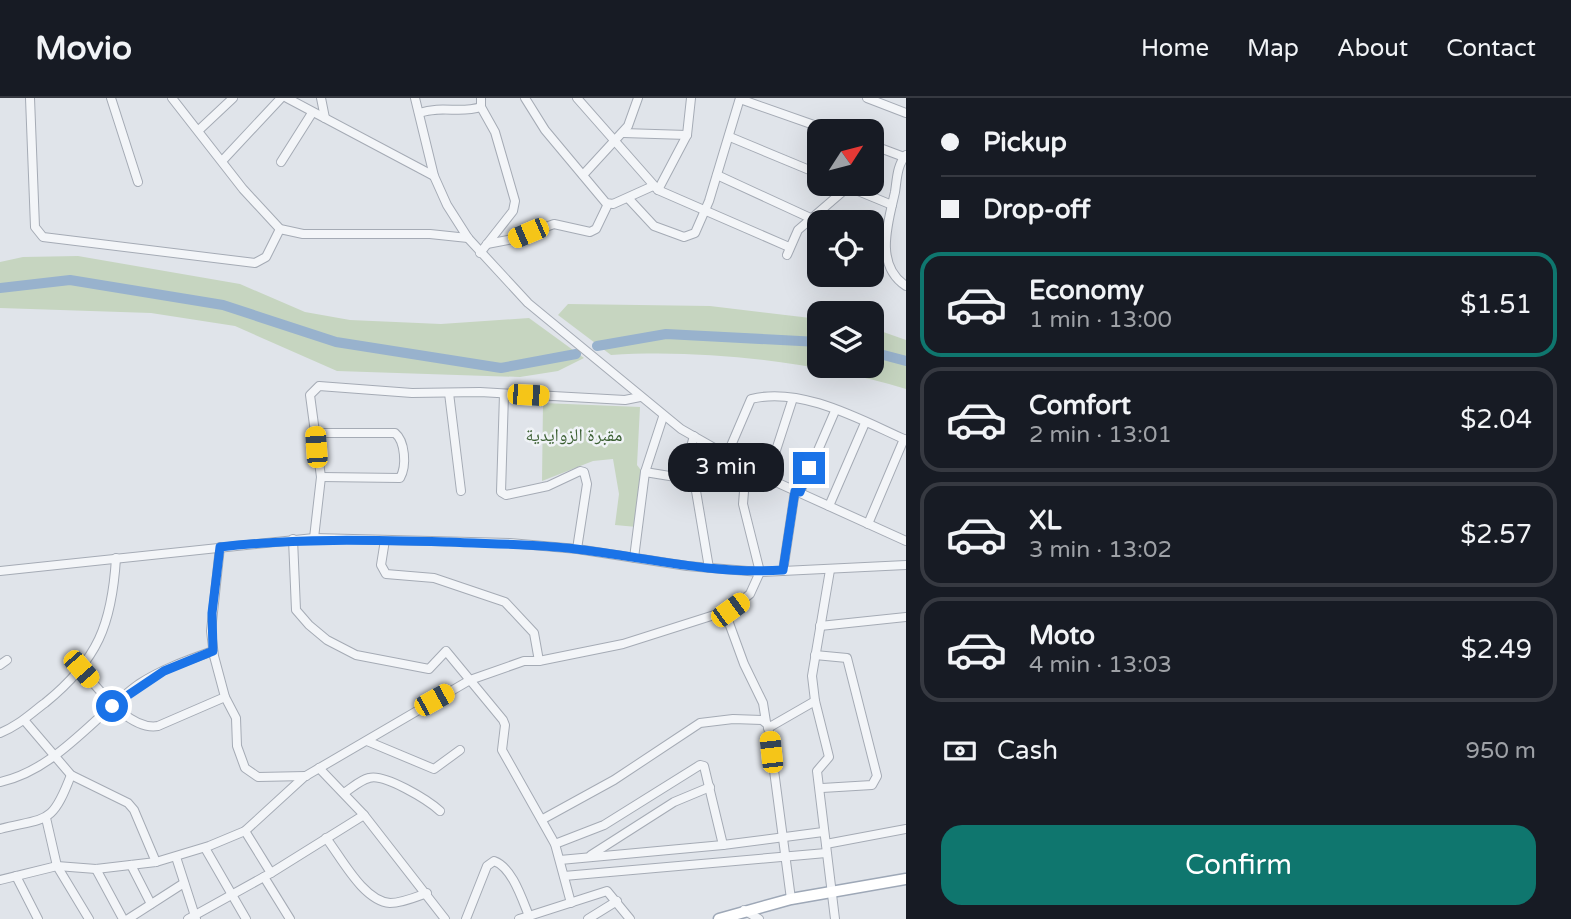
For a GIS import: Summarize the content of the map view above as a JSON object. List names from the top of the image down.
{
  "parks": ["مقبرة الزوايدية"],
  "north": "top right",
  "page": {
    "header": "Movio",
    "nav": [
      "Home",
      "Map",
      "About",
      "Contact"
    ],
    "banner": ["Pickup", "Drop-off"],
    "list": [
      {
        "name": "Economy",
        "note": "1 min · 13:00",
        "value": "$1.51"
      },
      {
        "name": "Comfort",
        "note": "2 min · 13:01",
        "value": "$2.04"
      },
      {
        "name": "XL",
        "note": "3 min · 13:02",
        "value": "$2.57"
      },
      {
        "name": "Moto",
        "note": "4 min · 13:03",
        "value": "$2.49"
      }
    ],
    "bubble": "3 min",
    "pay": ["Cash", "950 m"],
    "buttons": "Confirm"
  }
}
